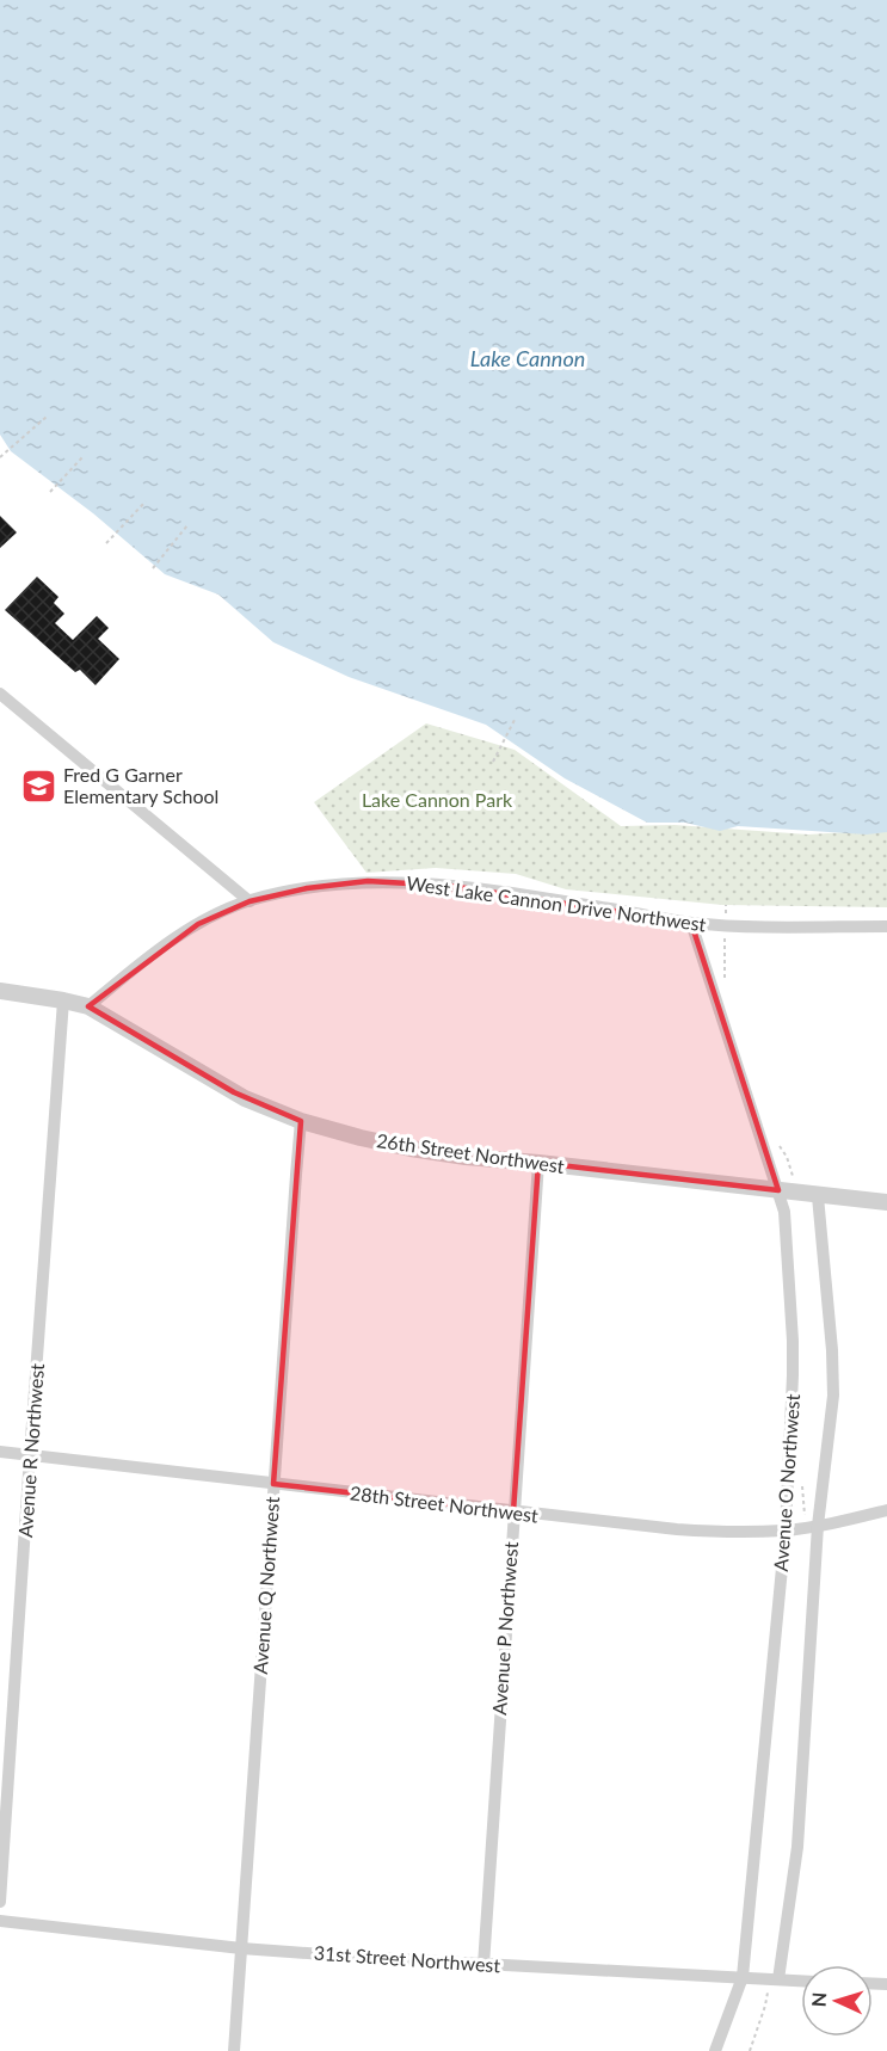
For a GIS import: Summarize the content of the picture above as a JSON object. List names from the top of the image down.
{
  "streets": {
    "street": [
      "West Lake Cannon Drive Northwest",
      "26th Street Northwest",
      "Avenue R Northwest",
      "Avenue O Northwest",
      "28th Street Northwest",
      "Avenue Q Northwest",
      "Avenue P Northwest",
      "31st Street Northwest"
    ]
  },
  "crossings": [
    ["West Lake Cannon Drive Northwest", "26th Street Northwest"],
    ["West Lake Cannon Drive Northwest", "Avenue O Northwest"],
    ["26th Street Northwest", "Avenue R Northwest"],
    ["26th Street Northwest", "Avenue O Northwest"],
    ["26th Street Northwest", "Avenue Q Northwest"],
    ["26th Street Northwest", "Avenue P Northwest"],
    ["Avenue R Northwest", "28th Street Northwest"],
    ["Avenue O Northwest", "28th Street Northwest"],
    ["Avenue O Northwest", "31st Street Northwest"],
    ["28th Street Northwest", "Avenue Q Northwest"],
    ["28th Street Northwest", "Avenue P Northwest"],
    ["Avenue Q Northwest", "31st Street Northwest"],
    ["Avenue P Northwest", "31st Street Northwest"]
  ],
  "water": ["Lake Cannon"],
  "parks": ["Lake Cannon Park"],
  "places": {
    "school or university": ["Fred G Garner Elementary School"]
  },
  "north": "left"
}
